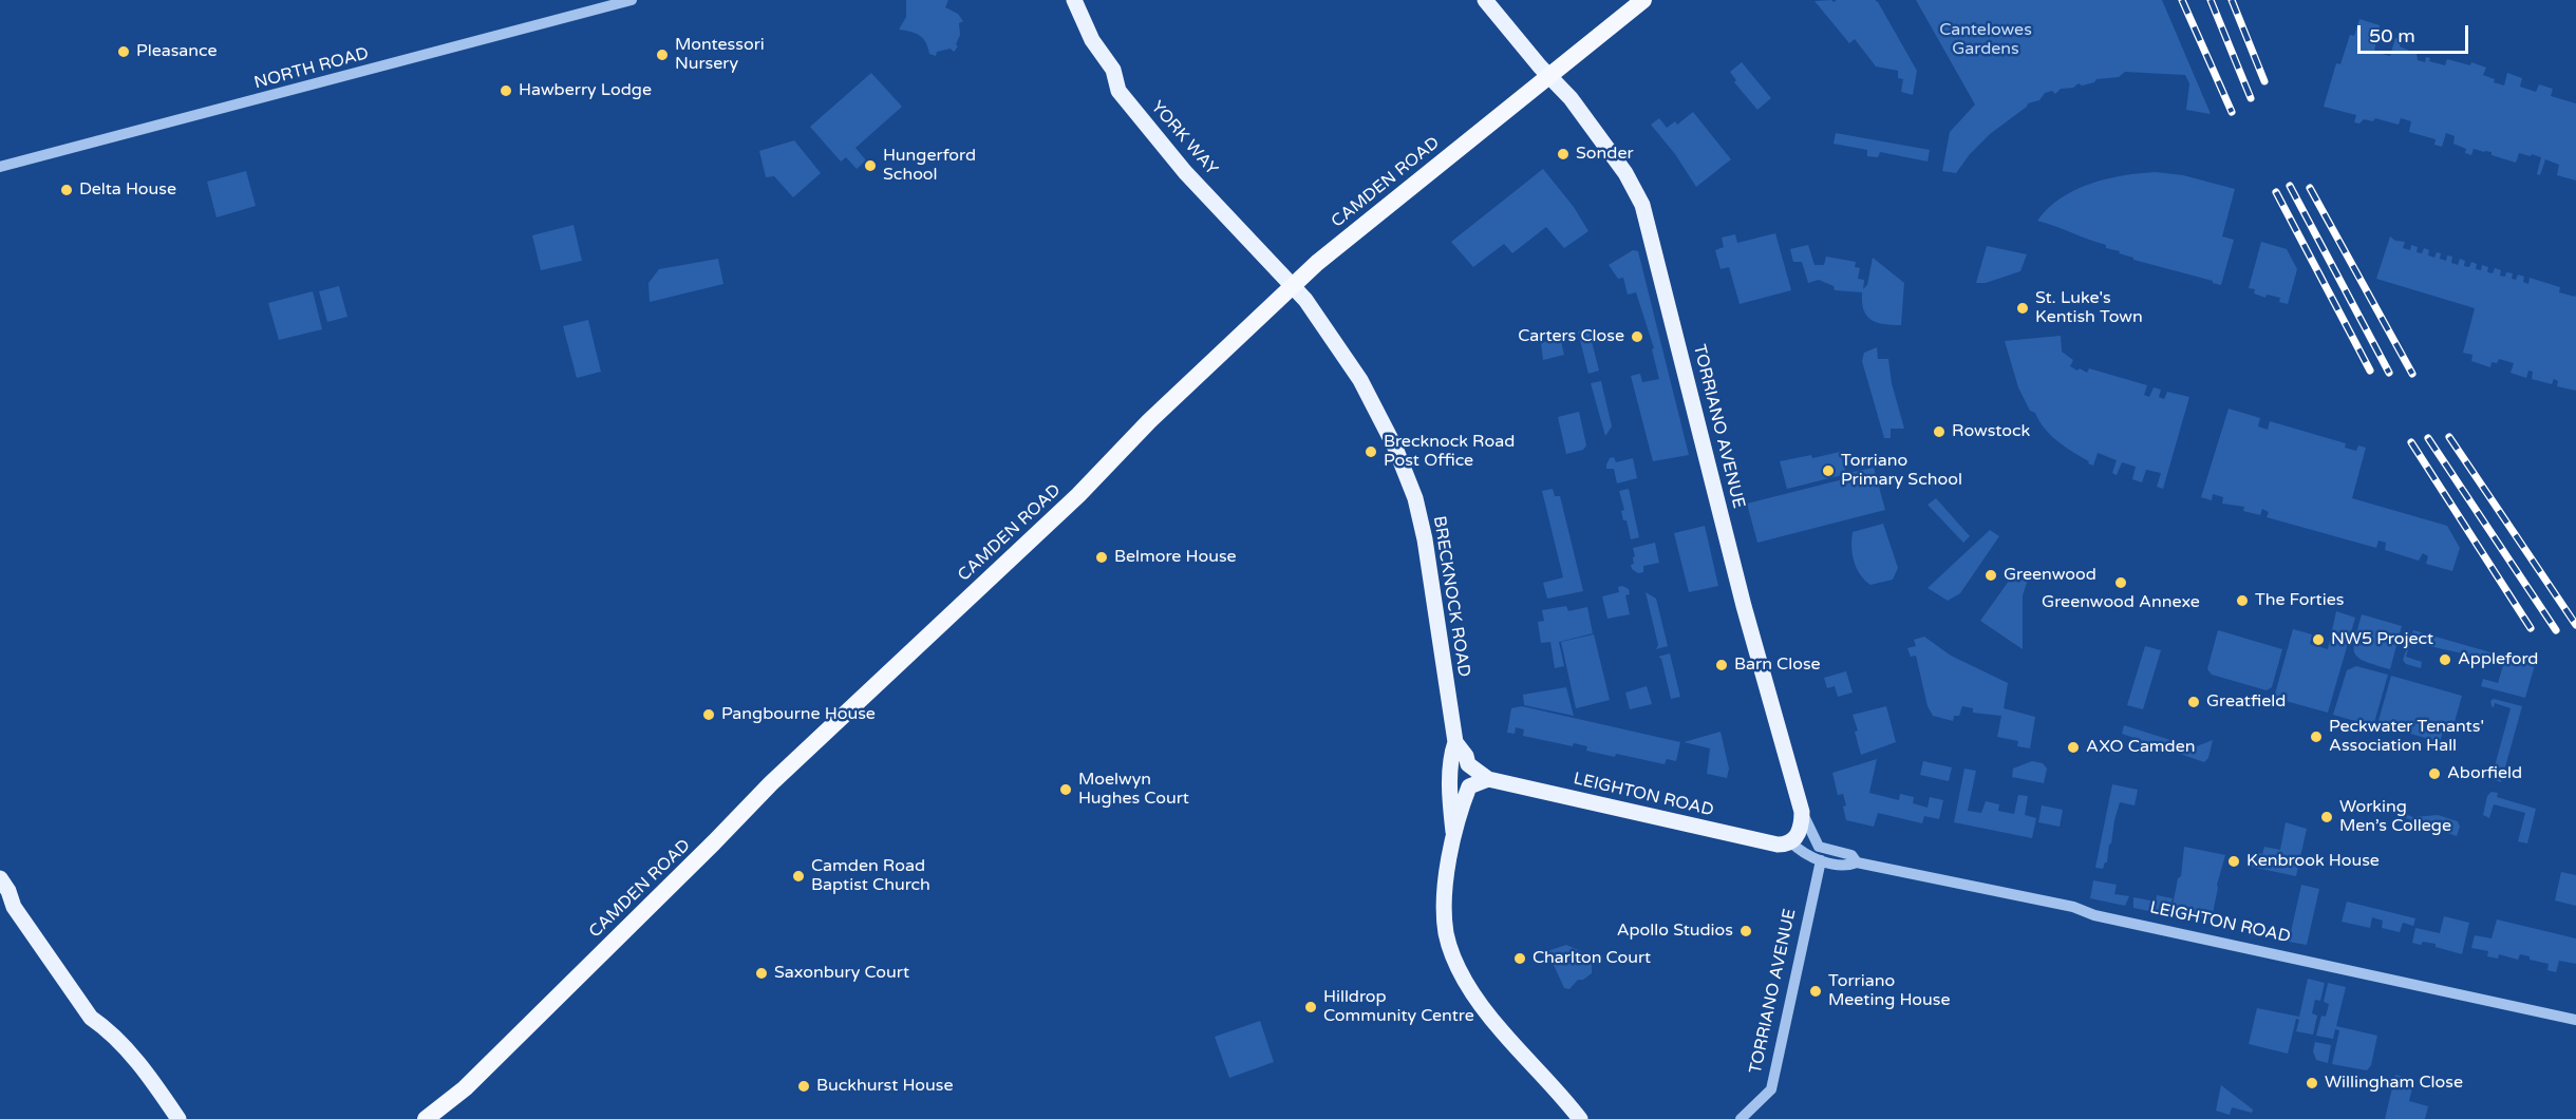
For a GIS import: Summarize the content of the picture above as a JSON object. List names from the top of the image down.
{
  "streets": {
    "highway": ["CAMDEN ROAD"],
    "main road": [
      "YORK WAY",
      "TORRIANO AVENUE",
      "BRECKNOCK ROAD",
      "LEIGHTON ROAD"
    ],
    "street": ["NORTH ROAD"]
  },
  "crossings": [
    ["YORK WAY", "CAMDEN ROAD"],
    ["YORK WAY", "BRECKNOCK ROAD"],
    ["CAMDEN ROAD", "TORRIANO AVENUE"],
    ["CAMDEN ROAD", "BRECKNOCK ROAD"],
    ["TORRIANO AVENUE", "LEIGHTON ROAD"],
    ["BRECKNOCK ROAD", "LEIGHTON ROAD"]
  ],
  "parks": ["Cantelowes Gardens"],
  "places": [
    "Pleasance",
    "Montessori Nursery",
    "Hawberry Lodge",
    "Sonder",
    "Hungerford School",
    "Delta House",
    "St. Luke's Kentish Town",
    "Carters Close",
    "Rowstock",
    "Brecknock Road Post Office",
    "Torriano Primary School",
    "Belmore House",
    "Greenwood",
    "Greenwood Annexe",
    "The Forties",
    "NW5 Project",
    "Appleford",
    "Barn Close",
    "Greatfield",
    "Pangbourne House",
    "Peckwater Tenants' Association Hall",
    "AXO Camden",
    "Aborfield",
    "Moelwyn Hughes Court",
    "Working Men’s College",
    "Kenbrook House",
    "Camden Road Baptist Church",
    "Apollo Studios",
    "Charlton Court",
    "Saxonbury Court",
    "Torriano Meeting House",
    "Hilldrop Community Centre",
    "Willingham Close",
    "Buckhurst House"
  ],
  "scale_bar": "50 m"
}
